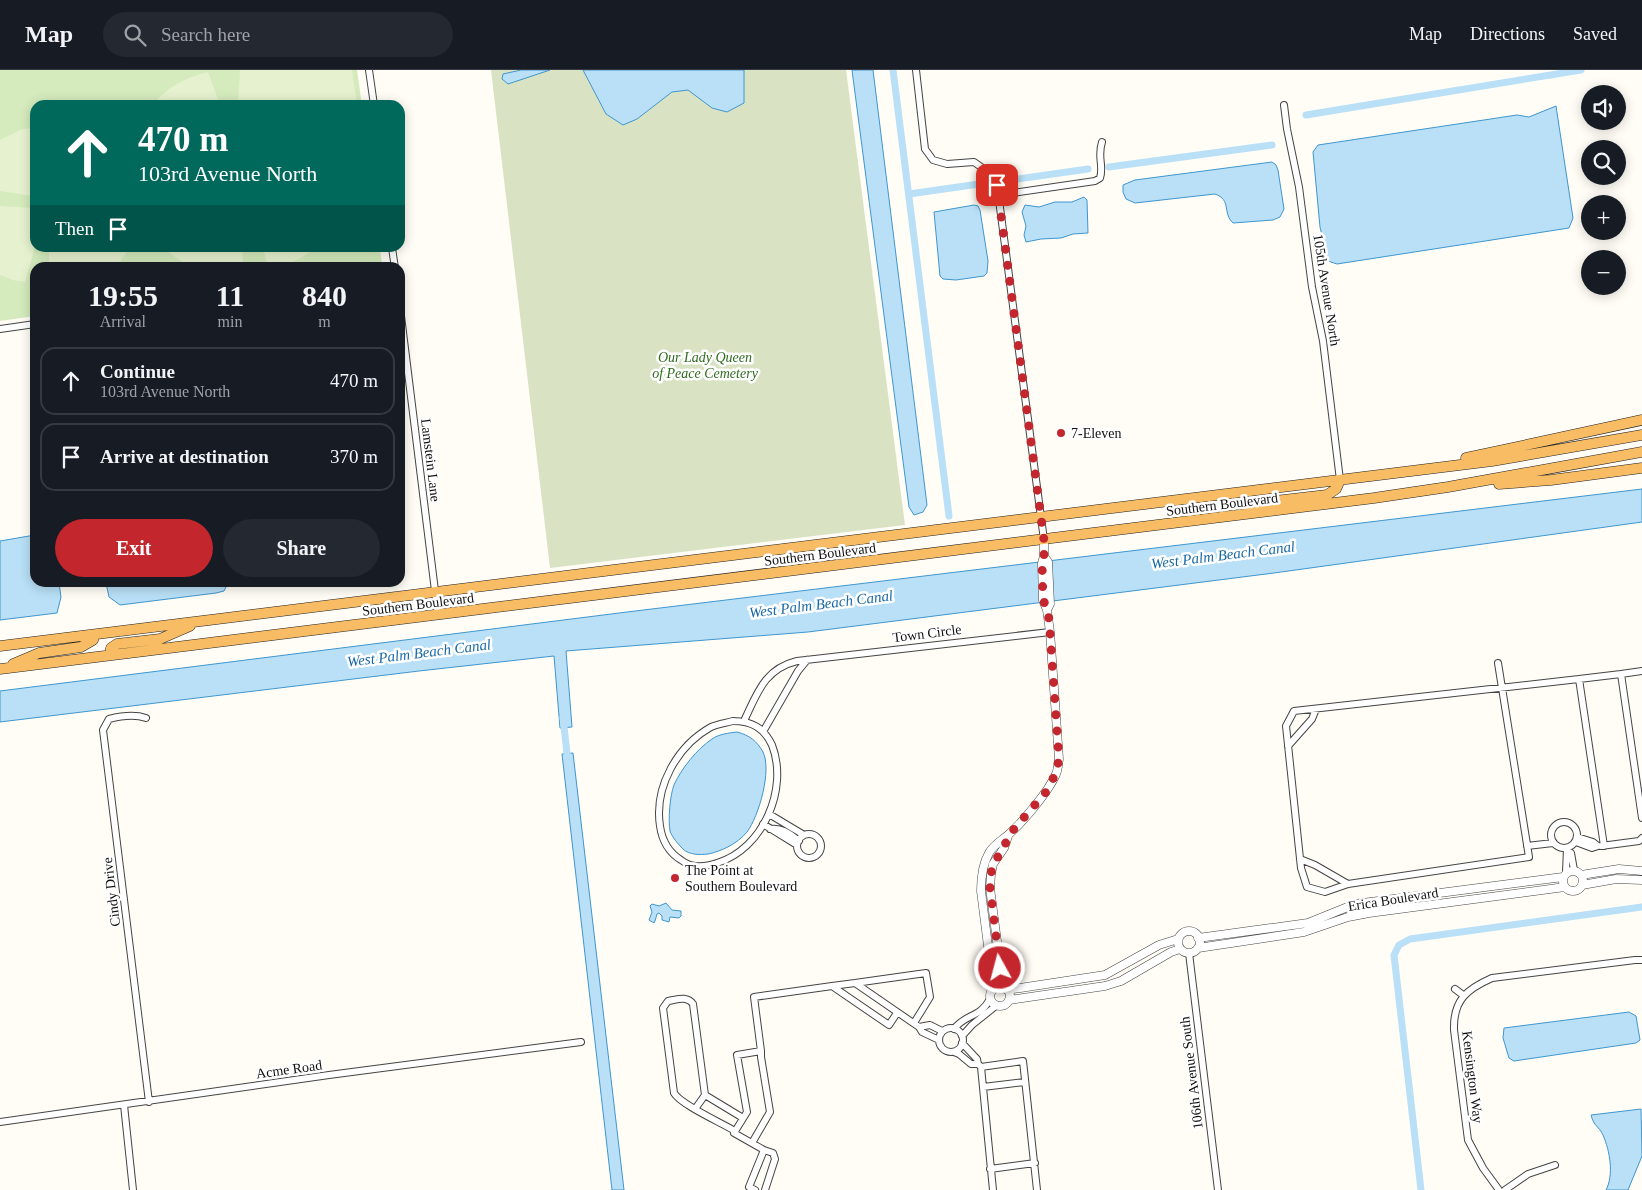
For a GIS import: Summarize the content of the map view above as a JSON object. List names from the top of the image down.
{
  "streets": {
    "highway": ["Southern Boulevard"],
    "street": [
      "105th Avenue North",
      "Lamstein Lane",
      "Town Circle",
      "Cindy Drive",
      "Erica Boulevard",
      "Acme Road",
      "106th Avenue South",
      "Kensington Way"
    ]
  },
  "crossings": [
    ["105th Avenue North", "Southern Boulevard"],
    ["Lamstein Lane", "Southern Boulevard"],
    ["Cindy Drive", "Acme Road"],
    ["Erica Boulevard", "106th Avenue South"]
  ],
  "water": ["West Palm Beach Canal"],
  "parks": ["Our Lady Queen of Peace Cemetery"],
  "places": ["7-Eleven", "The Point at Southern Boulevard"],
  "page": {
    "header": "Map",
    "search": "Search here",
    "nav": ["Map", "Directions", "Saved"],
    "map_buttons": ["+", "−"],
    "turn": ["470 m", "103rd Avenue North"],
    "then": "Then",
    "eta": [
      "19:55",
      "Arrival",
      "11",
      "min",
      "840",
      "m"
    ],
    "list": [
      {
        "name": "Continue",
        "note": "103rd Avenue North",
        "value": "470 m"
      },
      {
        "name": "Arrive at destination",
        "value": "370 m"
      }
    ],
    "buttons": ["Exit", "Share"]
  }
}
